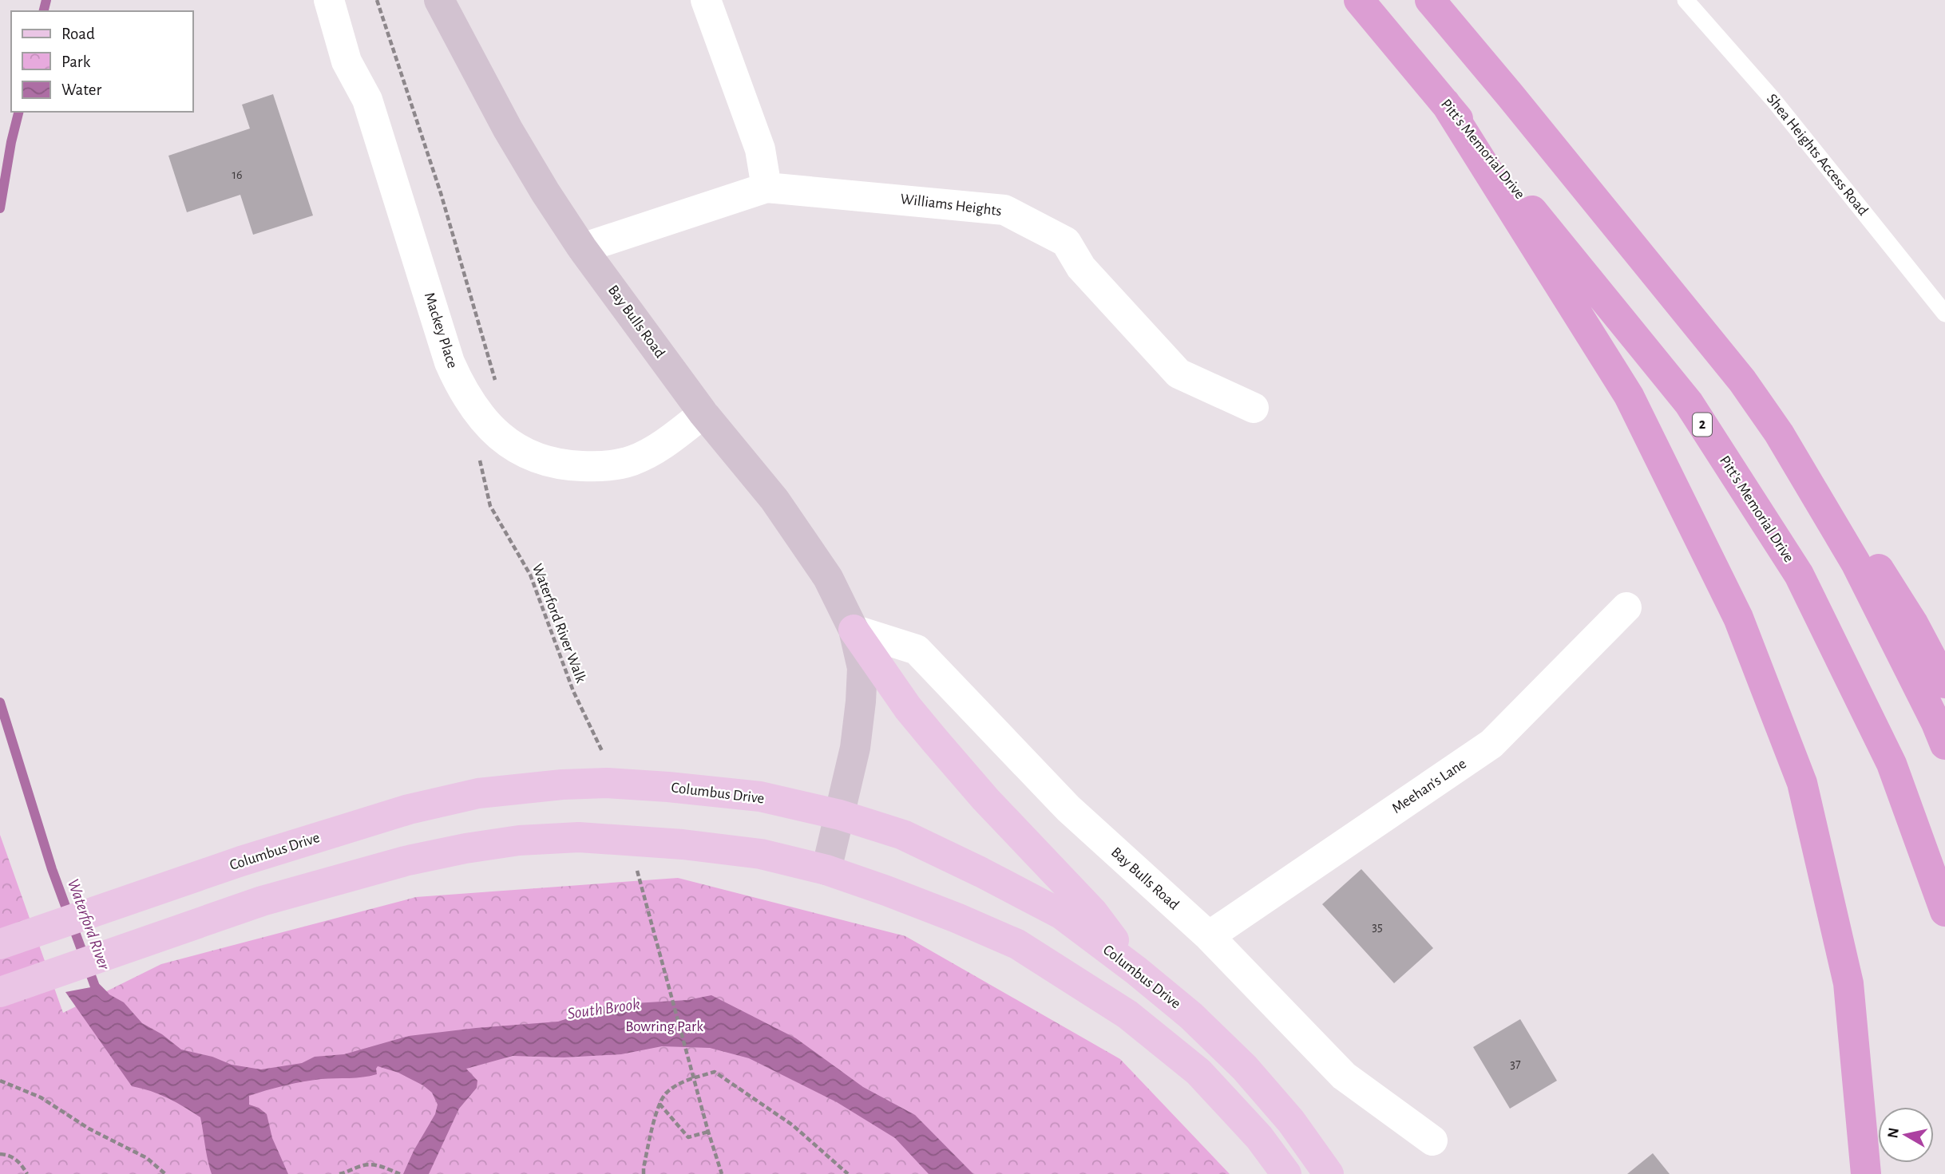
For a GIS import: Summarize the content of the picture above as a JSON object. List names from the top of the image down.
{
  "streets": {
    "highway": ["Pitt's Memorial Drive", "2"],
    "main road": ["Columbus Drive"],
    "street": [
      "Williams Heights",
      "Bay Bulls Road",
      "Mackey Place",
      "Meehan's Lane"
    ],
    "lane": ["Shea Heights Access Road"],
    "path": ["Waterford River Walk"]
  },
  "crossings": [
    ["Williams Heights", "Bay Bulls Road"],
    ["Bay Bulls Road", "Mackey Place"],
    ["Bay Bulls Road", "Meehan's Lane"],
    ["Bay Bulls Road", "Columbus Drive"]
  ],
  "water": ["Waterford River", "South Brook"],
  "parks": ["Bowring Park"],
  "house_numbers": ["16", "35", "37"],
  "legend": ["Road", "Park", "Water"],
  "north": "left"
}
